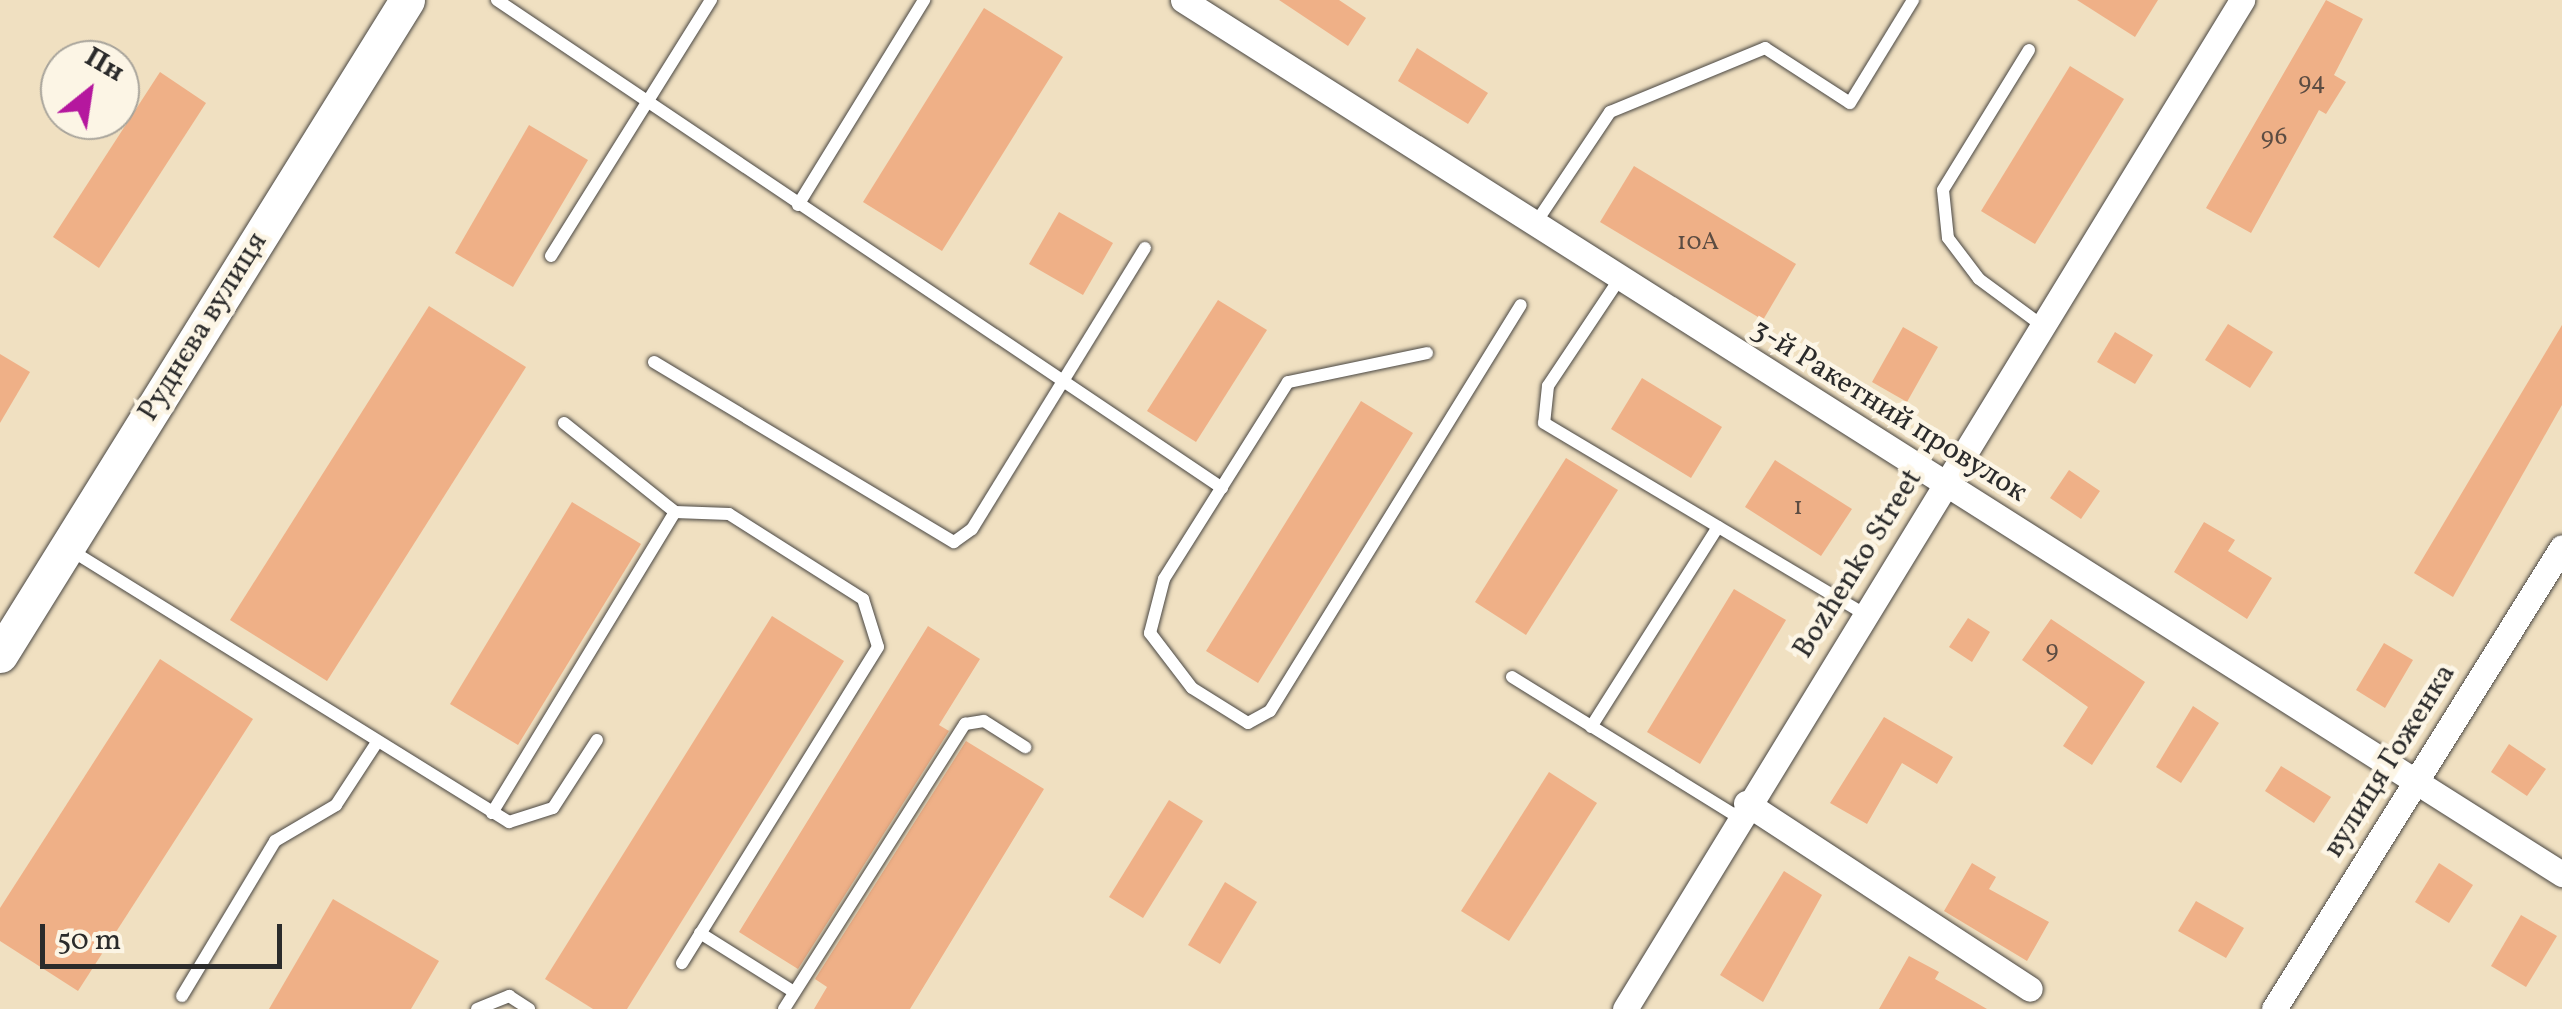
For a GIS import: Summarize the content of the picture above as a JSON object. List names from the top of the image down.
{
  "streets": {
    "street": [
      "Руднєва вулиця",
      "3-й Ракетний провулок",
      "Bozhenko Street",
      "вулиця Гоженка"
    ]
  },
  "crossings": [
    ["3-й Ракетний провулок", "Bozhenko Street"],
    ["3-й Ракетний провулок", "вулиця Гоженка"]
  ],
  "house_numbers": [
    "94",
    "96",
    "10А",
    "1",
    "9"
  ],
  "scale_bar": "50 m",
  "north": "top right"
}
